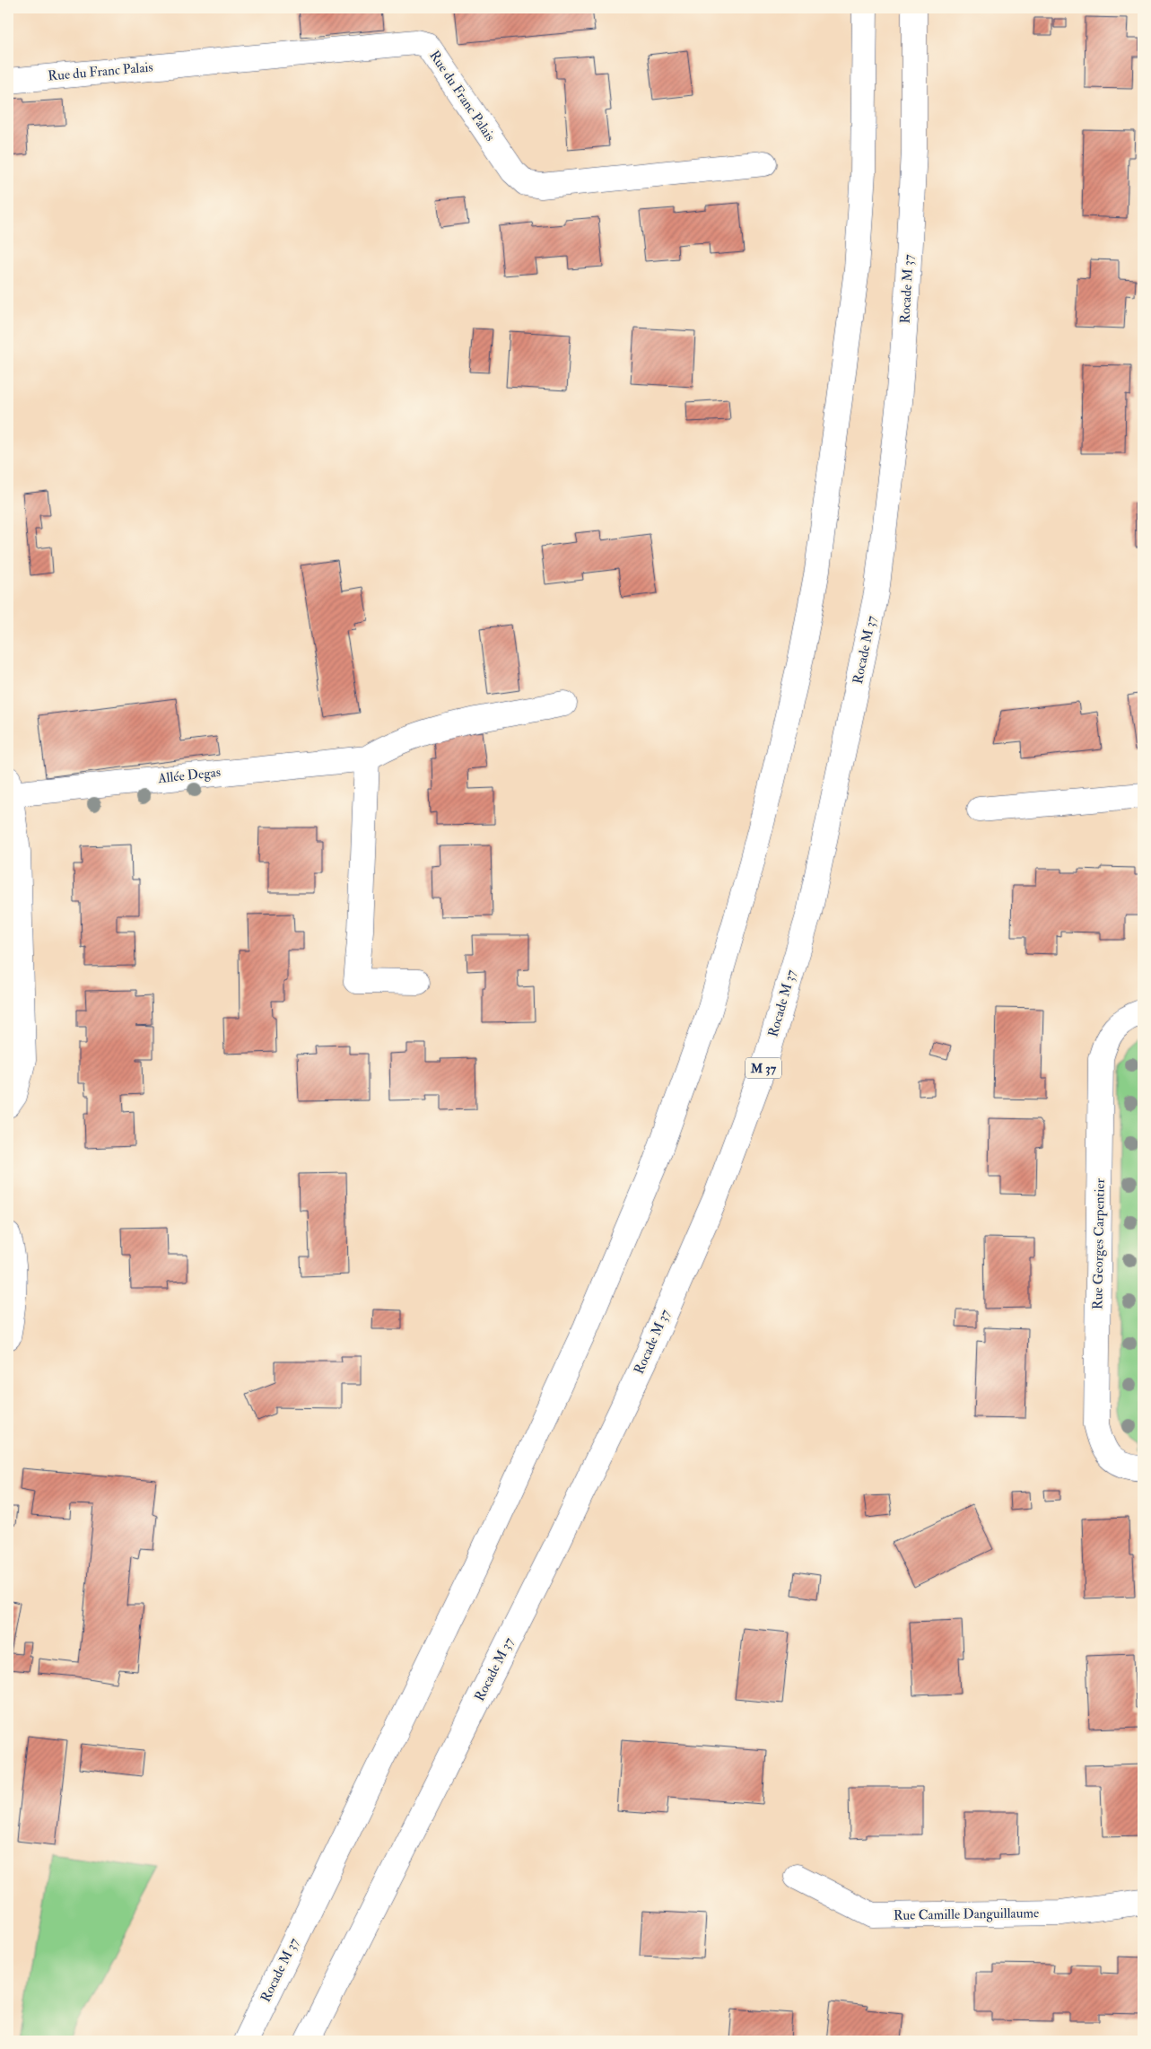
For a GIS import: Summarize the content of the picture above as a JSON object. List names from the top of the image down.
{
  "streets": {
    "main road": [
      "Rue du Franc Palais",
      "Rocade M 37",
      "Allée Degas",
      "M 37",
      "Rue Georges Carpentier",
      "Rue Camille Danguillaume"
    ]
  }
}
